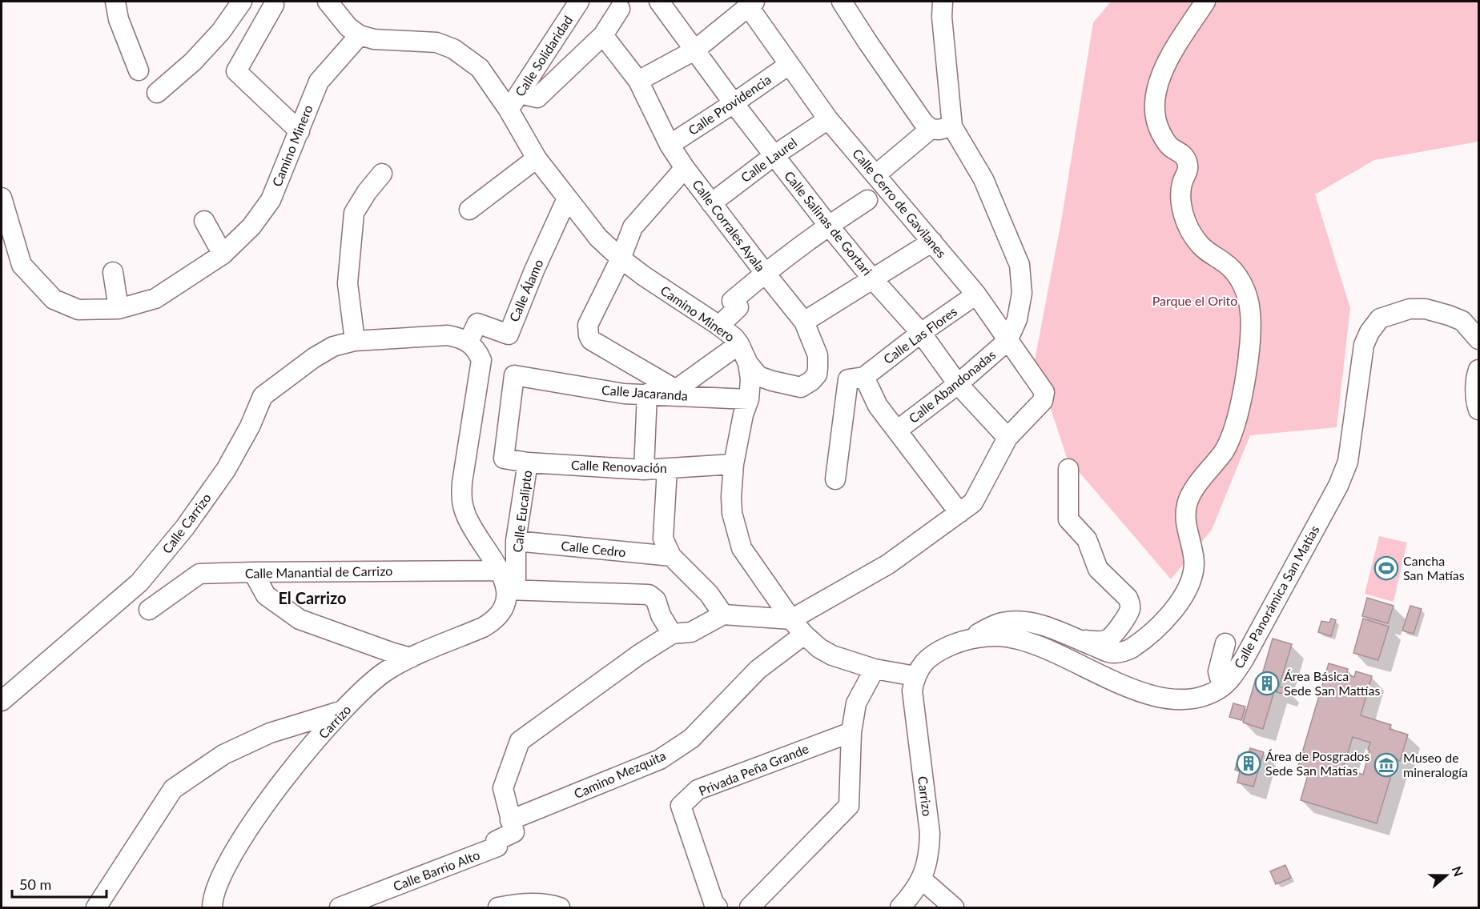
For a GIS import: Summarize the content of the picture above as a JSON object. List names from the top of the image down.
{
  "streets": {
    "street": [
      "Calle Solidaridad",
      "Calle Providencia",
      "Camino Minero",
      "Calle Laurel",
      "Calle Cerro de Gavilanes",
      "Calle Salinas de Gortari",
      "Calle Corrales Ayala",
      "Calle Álamo",
      "Calle Las Flores",
      "Calle Abandonadas",
      "Calle Jacaranda",
      "Calle Renovación",
      "Calle Eucalipto",
      "Calle Carrizo",
      "Calle Cedro",
      "Calle Manantial de Carrizo",
      "Calle Panorámica San Matías",
      "Carrizo",
      "Privada Peña Grande",
      "Camino Mezquita",
      "Calle Barrio Alto"
    ]
  },
  "crossings": [
    ["Calle Solidaridad", "Camino Minero"],
    ["Calle Providencia", "Calle Cerro de Gavilanes"],
    ["Calle Providencia", "Calle Salinas de Gortari"],
    ["Calle Providencia", "Calle Corrales Ayala"],
    ["Camino Minero", "Calle Corrales Ayala"],
    ["Camino Minero", "Calle Álamo"],
    ["Camino Minero", "Calle Jacaranda"],
    ["Camino Minero", "Calle Renovación"],
    ["Camino Minero", "Calle Panorámica San Matías"],
    ["Camino Minero", "Carrizo"],
    ["Camino Minero", "Camino Mezquita"],
    ["Calle Laurel", "Calle Cerro de Gavilanes"],
    ["Calle Laurel", "Calle Salinas de Gortari"],
    ["Calle Laurel", "Calle Corrales Ayala"],
    ["Calle Cerro de Gavilanes", "Calle Salinas de Gortari"],
    ["Calle Cerro de Gavilanes", "Calle Las Flores"],
    ["Calle Cerro de Gavilanes", "Calle Abandonadas"],
    ["Calle Salinas de Gortari", "Calle Las Flores"],
    ["Calle Salinas de Gortari", "Calle Abandonadas"],
    ["Calle Álamo", "Calle Carrizo"],
    ["Calle Jacaranda", "Calle Eucalipto"],
    ["Calle Renovación", "Calle Eucalipto"],
    ["Calle Eucalipto", "Calle Cedro"],
    ["Calle Eucalipto", "Carrizo"],
    ["Calle Panorámica San Matías", "Carrizo"],
    ["Camino Mezquita", "Calle Barrio Alto"]
  ],
  "districts": ["El Carrizo"],
  "parks": ["Parque el Orito"],
  "places": {
    "sports": ["Cancha San Matías"],
    "building": ["Área Básica Sede San Mattías", "Área de Posgrados Sede San Matías"],
    "museum": ["Museo de mineralogía"]
  },
  "scale_bar": "50 m",
  "north": "right"
}
